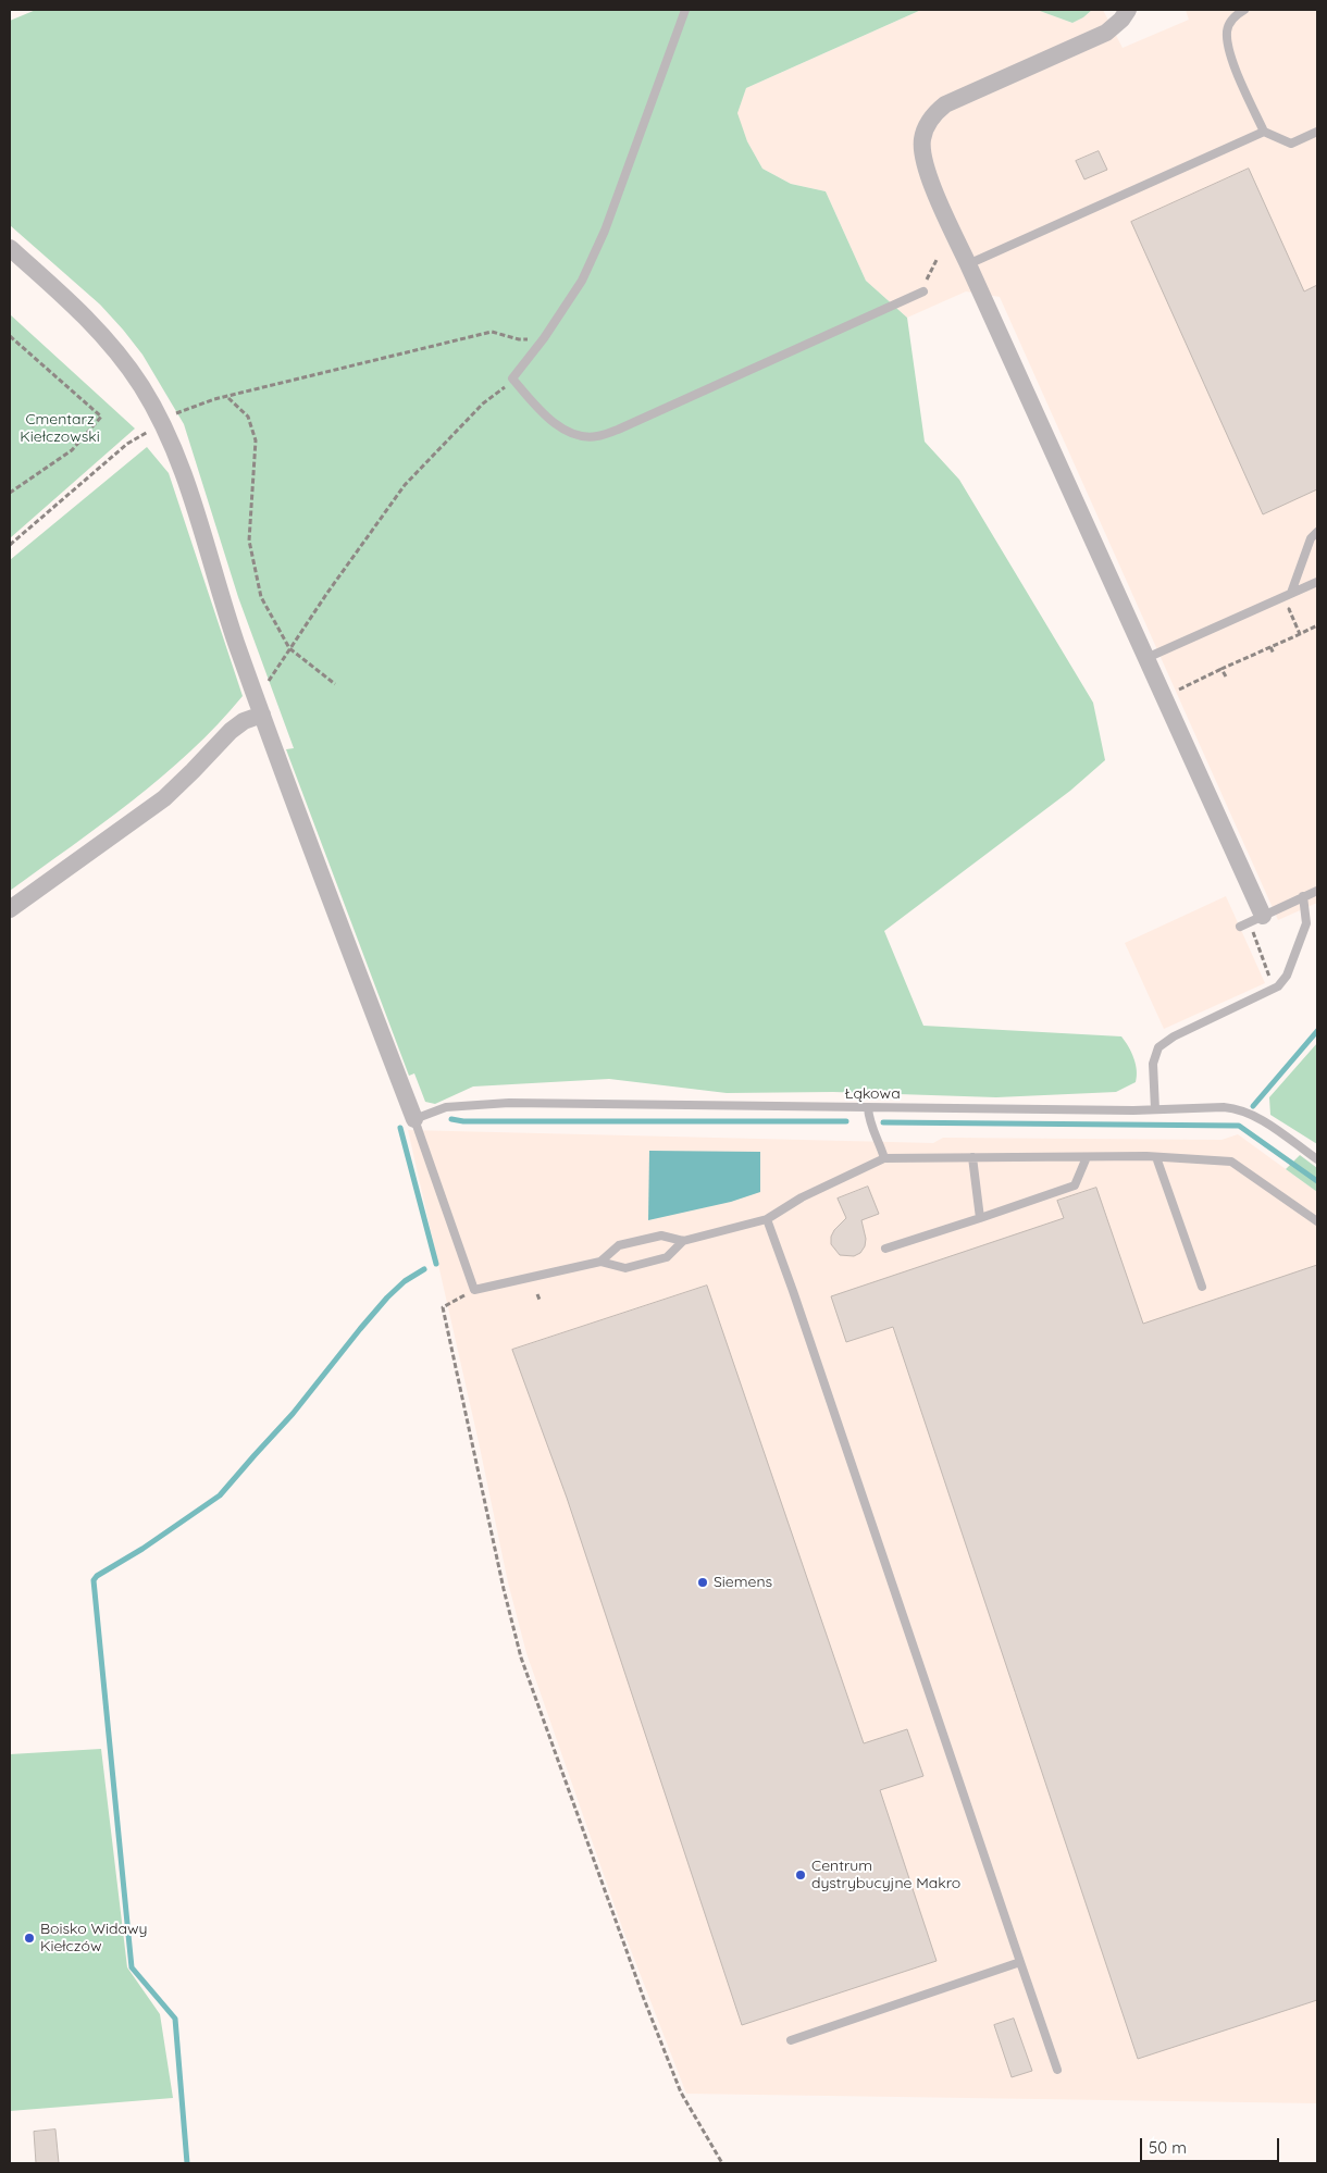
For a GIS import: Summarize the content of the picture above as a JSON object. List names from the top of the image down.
{
  "streets": {
    "lane": ["Łąkowa"]
  },
  "parks": ["Cmentarz Kiełczowski"],
  "places": ["Siemens", "Centrum dystrybucyjne Makro", "Boisko Widawy Kiełczów"],
  "scale_bar": "50 m"
}
